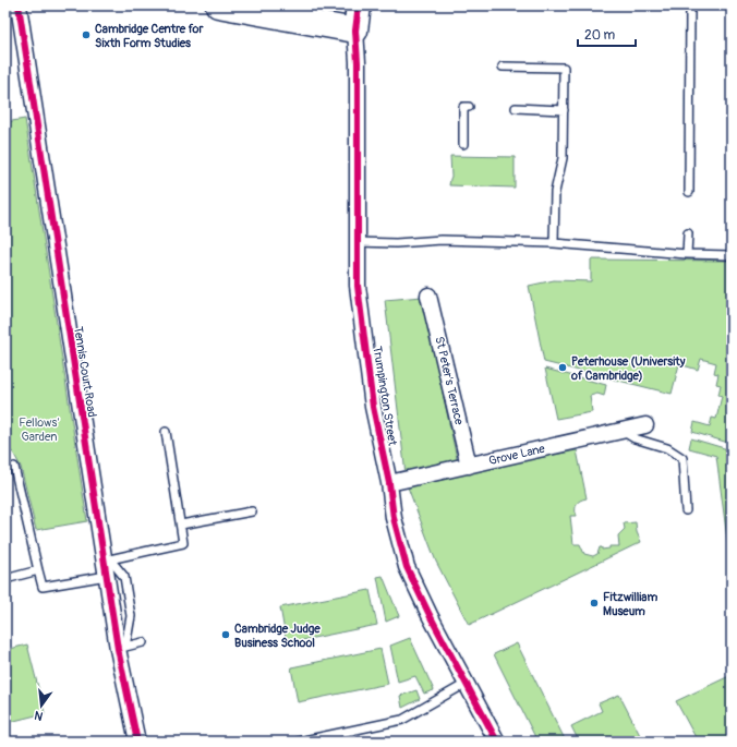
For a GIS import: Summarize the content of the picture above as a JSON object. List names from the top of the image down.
{
  "streets": {
    "street": [
      "Tennis Court Road",
      "St Peter's Terrace",
      "Trumpington Street",
      "Grove Lane"
    ]
  },
  "crossings": [
    ["St Peter's Terrace", "Grove Lane"],
    ["Trumpington Street", "Grove Lane"]
  ],
  "parks": ["Fellows' Garden"],
  "places": [
    "Cambridge Centre for Sixth Form Studies",
    "Peterhouse (University of Cambridge)",
    "Fitzwilliam Museum",
    "Cambridge Judge Business School"
  ],
  "scale_bar": "20 m",
  "north": "bottom"
}
